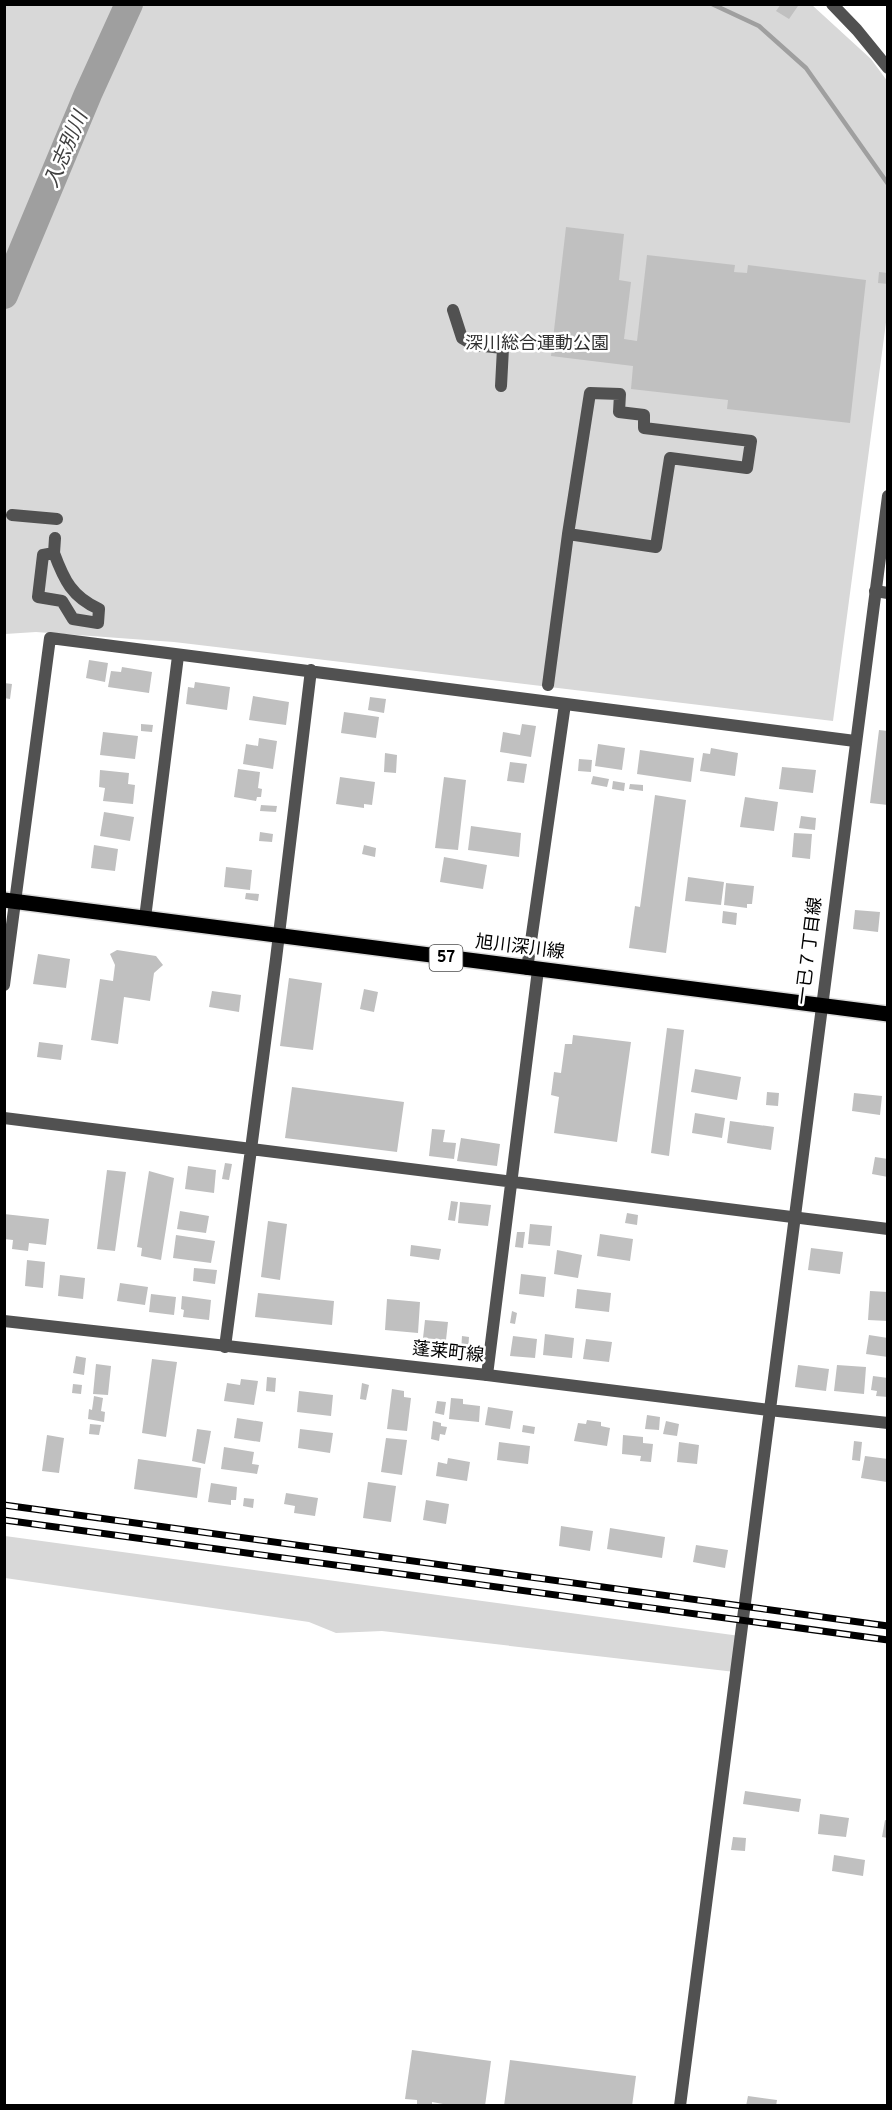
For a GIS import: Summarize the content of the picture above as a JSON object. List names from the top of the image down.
{
  "streets": {
    "main road": ["旭川深川線", "57"],
    "street": ["一已７丁目線", "蓬莱町線"]
  },
  "crossings": [
    ["旭川深川線", "一已７丁目線"],
    ["一已７丁目線", "蓬莱町線"]
  ],
  "water": ["入志別川"],
  "parks": ["深川総合運動公園"]
}
